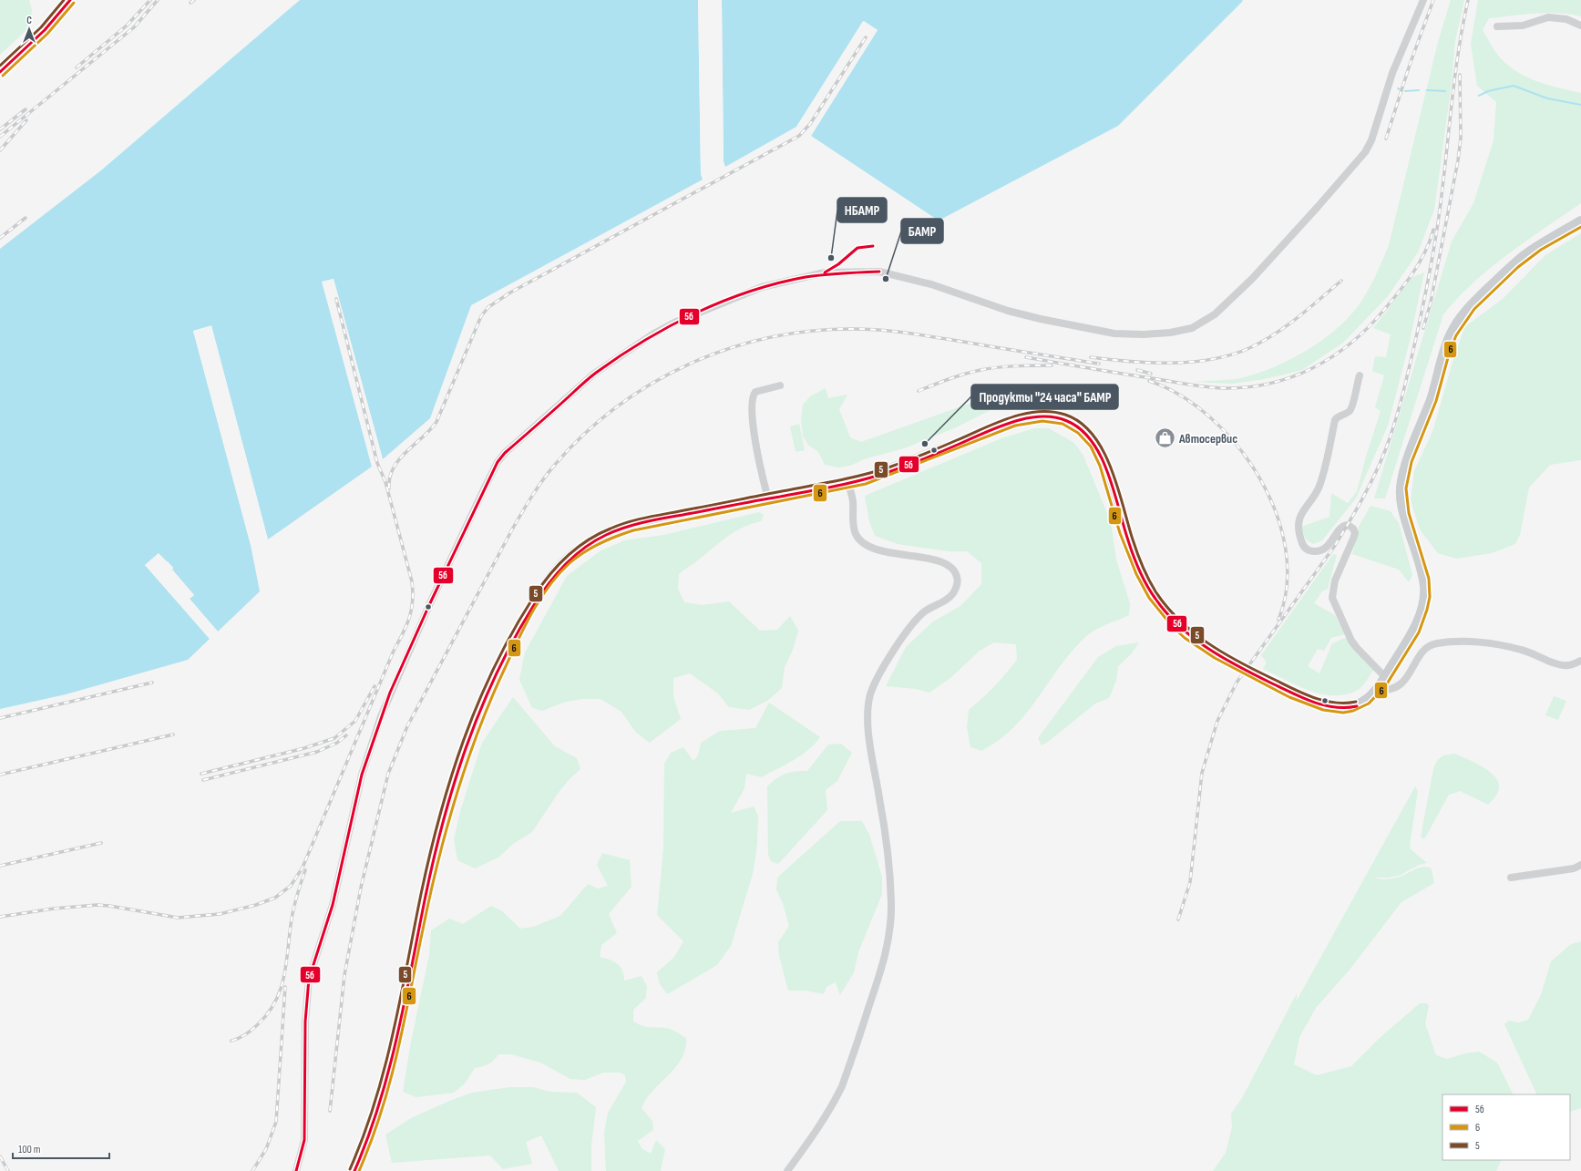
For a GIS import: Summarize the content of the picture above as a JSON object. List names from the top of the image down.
{
  "places": {
    "other": ["НБАМР", "БАМР", "Продукты \"24 часа\" БАМР"],
    "shop": ["Автосервис"]
  },
  "lines": ["transit line 5б", "transit line 5", "transit line 6"],
  "legend": ["5б", "6", "5"],
  "scale_bar": "100 m",
  "north": "top"
}
